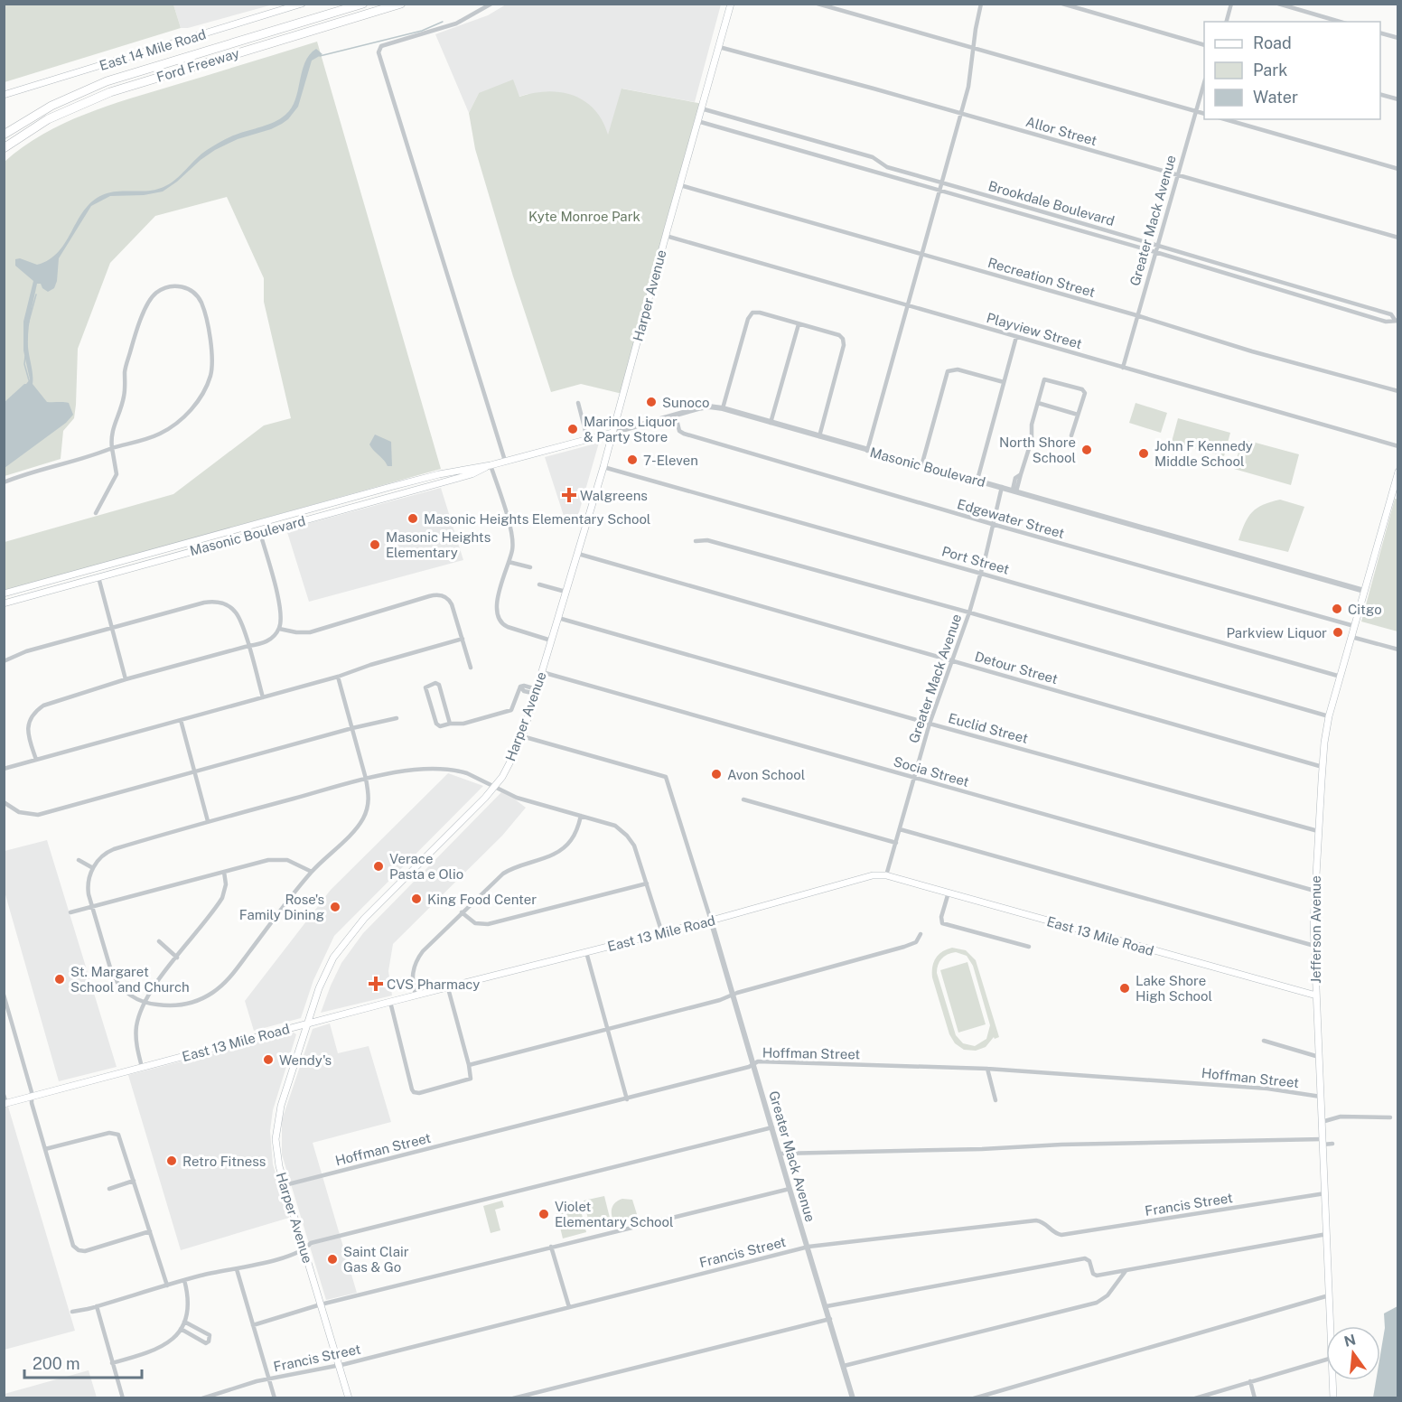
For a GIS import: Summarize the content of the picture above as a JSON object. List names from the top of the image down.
{
  "streets": {
    "highway": ["Ford Freeway"],
    "main road": [
      "East 14 Mile Road",
      "Harper Avenue",
      "Masonic Boulevard",
      "Jefferson Avenue",
      "East 13 Mile Road"
    ],
    "street": [
      "Allor Street",
      "Brookdale Boulevard",
      "Greater Mack Avenue",
      "Recreation Street",
      "Playview Street",
      "Edgewater Street",
      "Port Street",
      "Detour Street",
      "Euclid Street",
      "Socia Street",
      "Hoffman Street",
      "Francis Street"
    ]
  },
  "crossings": [
    ["Allor Street", "Greater Mack Avenue"],
    ["Allor Street", "Harper Avenue"],
    ["Brookdale Boulevard", "Greater Mack Avenue"],
    ["Brookdale Boulevard", "Harper Avenue"],
    ["Greater Mack Avenue", "Recreation Street"],
    ["Greater Mack Avenue", "Playview Street"],
    ["Greater Mack Avenue", "Masonic Boulevard"],
    ["Greater Mack Avenue", "Edgewater Street"],
    ["Greater Mack Avenue", "Port Street"],
    ["Greater Mack Avenue", "Detour Street"],
    ["Greater Mack Avenue", "Euclid Street"],
    ["Greater Mack Avenue", "Socia Street"],
    ["Greater Mack Avenue", "East 13 Mile Road"],
    ["Greater Mack Avenue", "Hoffman Street"],
    ["Greater Mack Avenue", "Francis Street"],
    ["Recreation Street", "Harper Avenue"],
    ["Harper Avenue", "Playview Street"],
    ["Harper Avenue", "Masonic Boulevard"],
    ["Harper Avenue", "Port Street"],
    ["Harper Avenue", "Detour Street"],
    ["Harper Avenue", "Euclid Street"],
    ["Harper Avenue", "Socia Street"],
    ["Harper Avenue", "East 13 Mile Road"],
    ["Harper Avenue", "Hoffman Street"],
    ["Harper Avenue", "Francis Street"],
    ["Masonic Boulevard", "Edgewater Street"],
    ["Masonic Boulevard", "Jefferson Avenue"],
    ["Edgewater Street", "Jefferson Avenue"],
    ["Port Street", "Jefferson Avenue"],
    ["Detour Street", "Jefferson Avenue"],
    ["Euclid Street", "Jefferson Avenue"],
    ["Socia Street", "Jefferson Avenue"],
    ["Jefferson Avenue", "East 13 Mile Road"],
    ["Jefferson Avenue", "Hoffman Street"],
    ["Jefferson Avenue", "Francis Street"]
  ],
  "parks": ["Kyte Monroe Park"],
  "places": {
    "other": [
      "Sunoco",
      "Marinos Liquor & Party Store",
      "North Shore School",
      "John F Kennedy Middle School",
      "7-Eleven",
      "Masonic Heights Elementary School",
      "Masonic Heights Elementary",
      "Citgo",
      "Parkview Liquor",
      "Avon School",
      "Verace Pasta e Olio",
      "King Food Center",
      "Rose's Family Dining",
      "St. Margaret School and Church",
      "Lake Shore High School",
      "Wendy's",
      "Retro Fitness",
      "Violet Elementary School",
      "Saint Clair Gas & Go"
    ],
    "health": ["Walgreens", "CVS Pharmacy"]
  },
  "legend": ["Road", "Park", "Water"],
  "scale_bar": "200 m",
  "north": "top"
}
